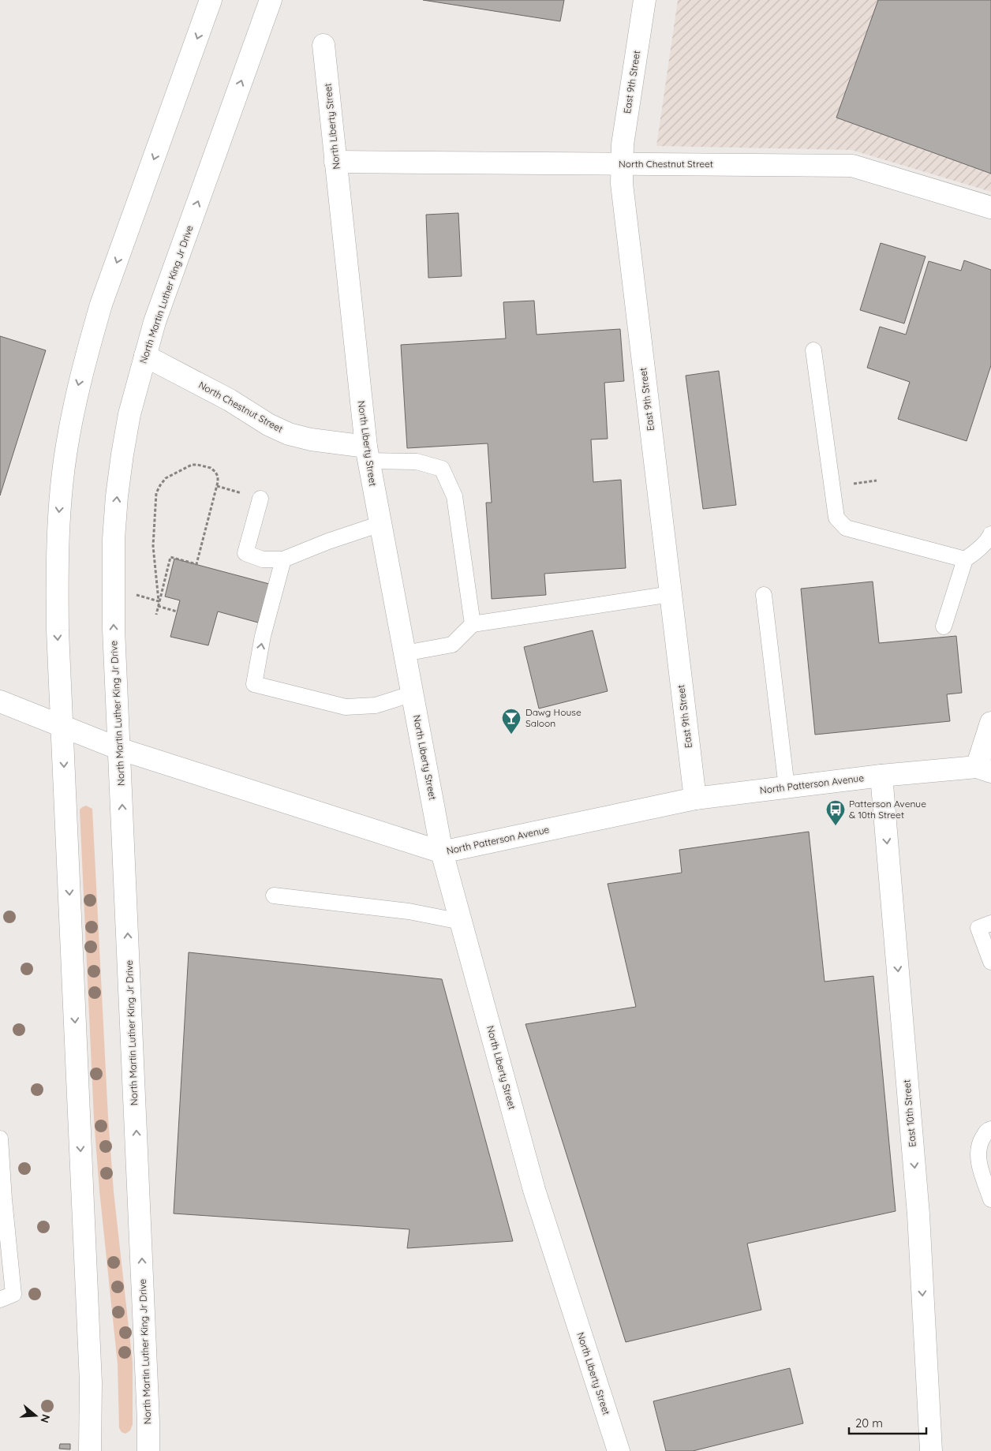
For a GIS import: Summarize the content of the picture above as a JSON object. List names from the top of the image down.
{
  "streets": {
    "main road": [
      "East 9th Street",
      "North Liberty Street",
      "North Chestnut Street",
      "North Martin Luther King Jr Drive",
      "North Patterson Avenue",
      "East 10th Street"
    ]
  },
  "crossings": [
    ["East 9th Street", "North Chestnut Street"],
    ["East 9th Street", "North Patterson Avenue"],
    ["North Liberty Street", "North Chestnut Street"],
    ["North Liberty Street", "North Patterson Avenue"],
    ["North Chestnut Street", "North Martin Luther King Jr Drive"],
    ["North Martin Luther King Jr Drive", "North Patterson Avenue"],
    ["North Patterson Avenue", "East 10th Street"]
  ],
  "one_way": ["East 10th Street"],
  "places": {
    "bar": ["Dawg House Saloon"],
    "bus stop": ["Patterson Avenue & 10th Street"]
  },
  "scale_bar": "20 m",
  "north": "right"
}
